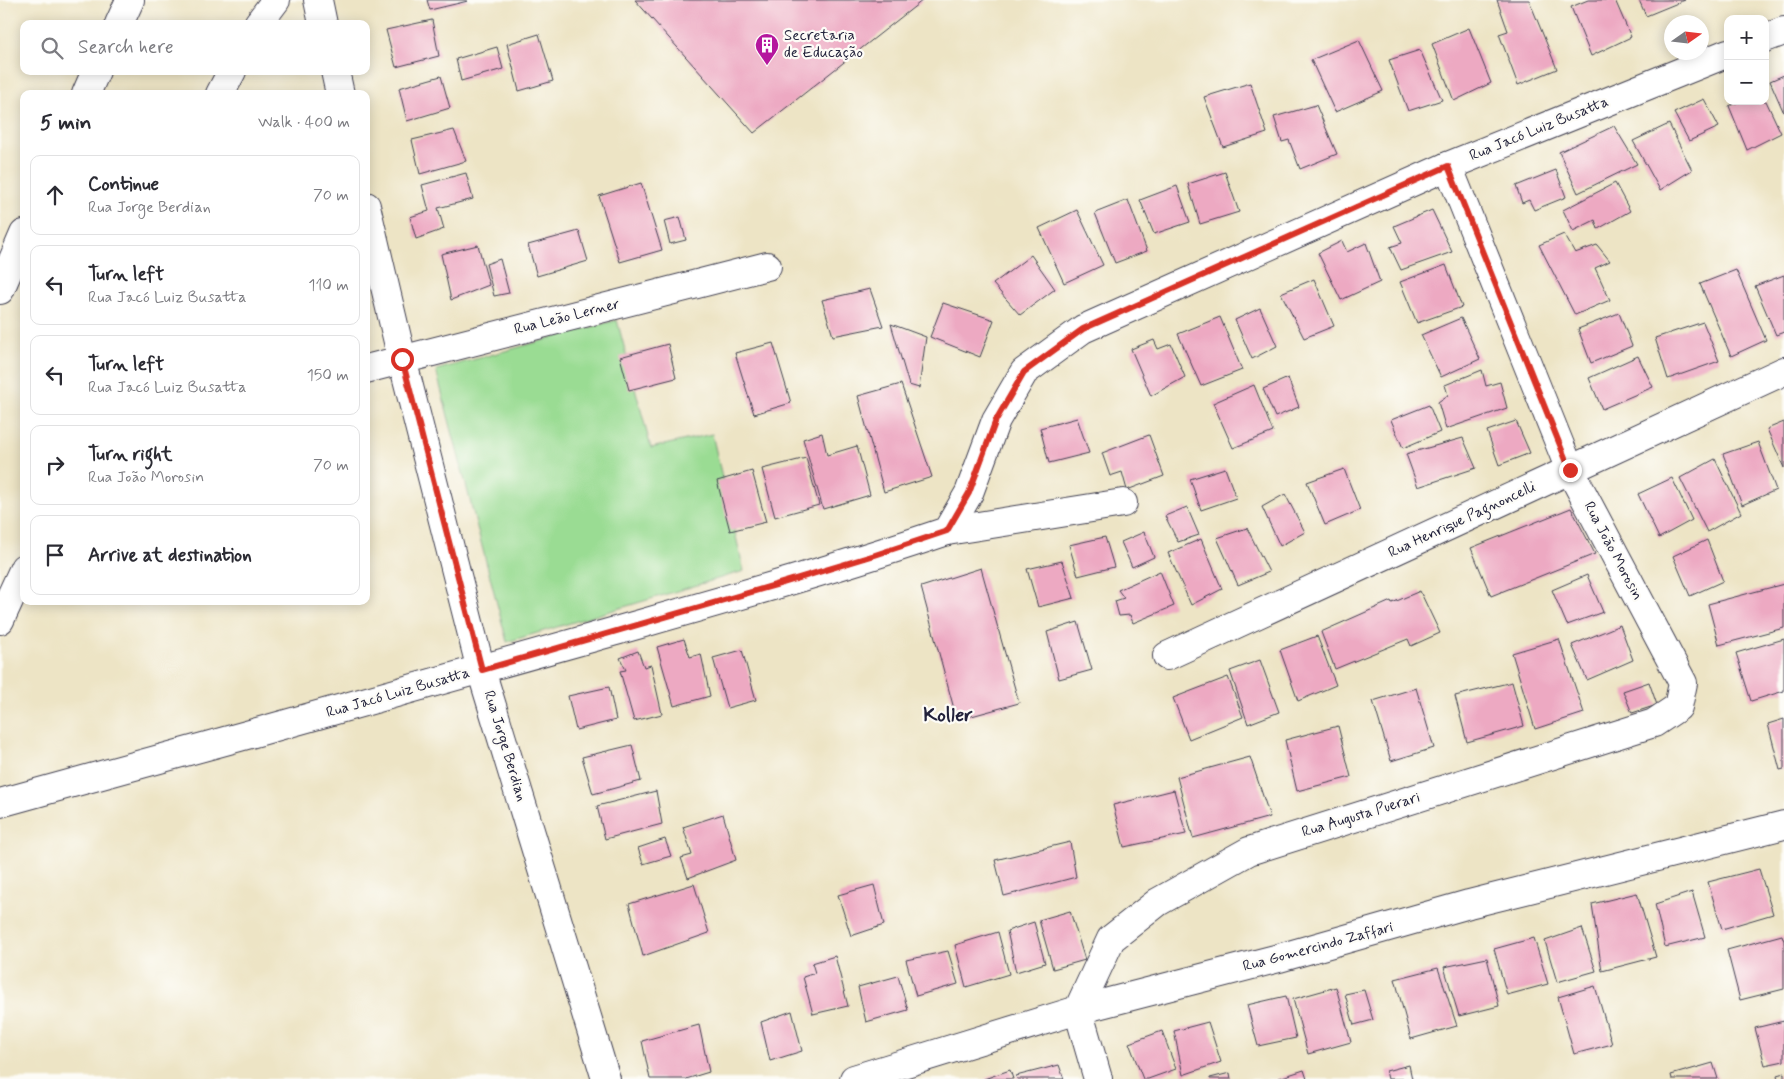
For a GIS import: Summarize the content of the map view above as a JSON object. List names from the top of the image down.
{
  "streets": {
    "street": [
      "Rua Jacó Luiz Busatta",
      "Rua Leão Lerner",
      "Rua Henrique Pagnoncelli",
      "Rua João Morosin",
      "Rua Jorge Berdian",
      "Rua Augusta Puerari",
      "Rua Gomercindo Zaffari"
    ]
  },
  "crossings": [
    ["Rua Jacó Luiz Busatta", "Rua João Morosin"],
    ["Rua Jacó Luiz Busatta", "Rua Jorge Berdian"],
    ["Rua Leão Lerner", "Rua Jorge Berdian"],
    ["Rua Henrique Pagnoncelli", "Rua João Morosin"],
    ["Rua João Morosin", "Rua Augusta Puerari"],
    ["Rua Augusta Puerari", "Rua Gomercindo Zaffari"]
  ],
  "districts": ["Koller"],
  "places": {
    "building": ["Secretaria de Educação"]
  },
  "north": "right",
  "page": {
    "map_buttons": ["+", "−"],
    "search": "Search here",
    "heading": ["5 min", "Walk · 400 m"],
    "list": [
      ["Continue", "Rua Jorge Berdian", "70 m"],
      ["Turn left", "Rua Jacó Luiz Busatta", "110 m"],
      ["Turn left", "Rua Jacó Luiz Busatta", "150 m"],
      ["Turn right", "Rua João Morosin", "70 m"],
      "Arrive at destination"
    ]
  }
}
